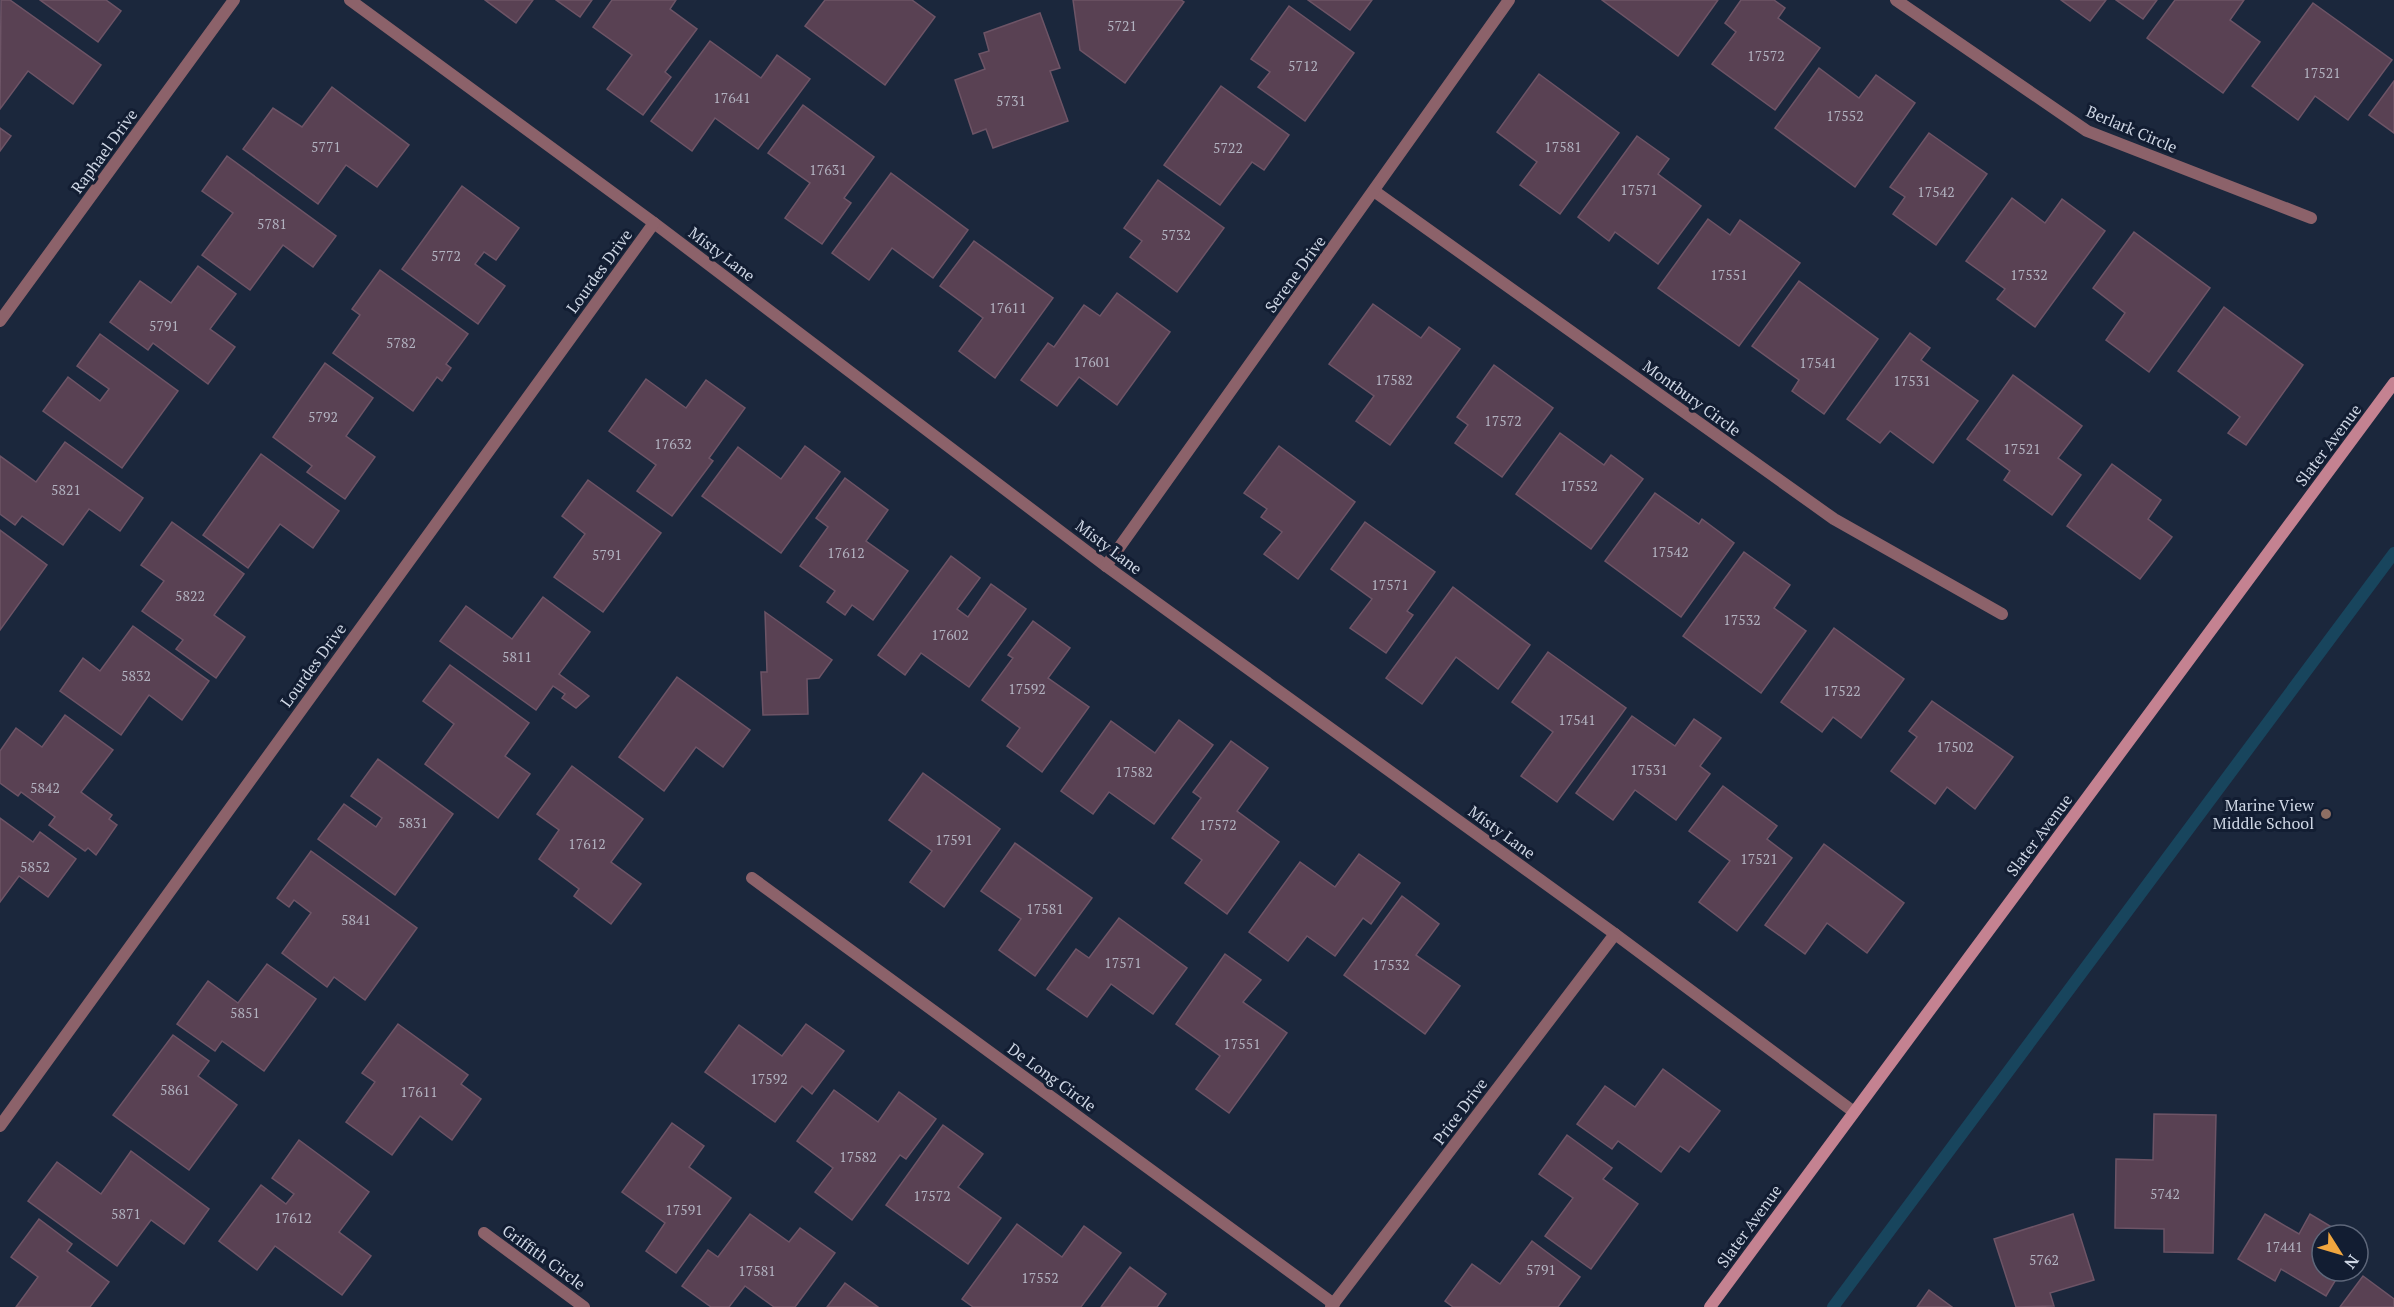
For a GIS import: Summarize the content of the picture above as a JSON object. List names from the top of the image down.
{
  "streets": {
    "street": [
      "Berlark Circle",
      "Raphael Drive",
      "Misty Lane",
      "Lourdes Drive",
      "Serene Drive",
      "Montbury Circle",
      "Slater Avenue",
      "De Long Circle",
      "Price Drive",
      "Griffith Circle"
    ]
  },
  "crossings": [
    ["Misty Lane", "Lourdes Drive"],
    ["Misty Lane", "Serene Drive"],
    ["Misty Lane", "Slater Avenue"],
    ["Misty Lane", "Price Drive"],
    ["Serene Drive", "Montbury Circle"],
    ["De Long Circle", "Price Drive"]
  ],
  "places": ["Marine View Middle School"],
  "house_numbers": [
    "5721",
    "17572",
    "5712",
    "17521",
    "17641",
    "5731",
    "17552",
    "5771",
    "17581",
    "5722",
    "17631",
    "17571",
    "17542",
    "5781",
    "5732",
    "5772",
    "17551",
    "17532",
    "17611",
    "5791",
    "5782",
    "17601",
    "17541",
    "17582",
    "17531",
    "5792",
    "17572",
    "17632",
    "17521",
    "17552",
    "5821",
    "17542",
    "17612",
    "5791",
    "17571",
    "5822",
    "17532",
    "17602",
    "5811",
    "5832",
    "17592",
    "17522",
    "17541",
    "17502",
    "17531",
    "17582",
    "5842",
    "5831",
    "17572",
    "17591",
    "17612",
    "17521",
    "5852",
    "17581",
    "5841",
    "17571",
    "17532",
    "5851",
    "17551",
    "17592",
    "5861",
    "17611",
    "17582",
    "5742",
    "17572",
    "17591",
    "5871",
    "17612",
    "17441",
    "5762",
    "5791",
    "17581",
    "17552"
  ],
  "north": "bottom right"
}
